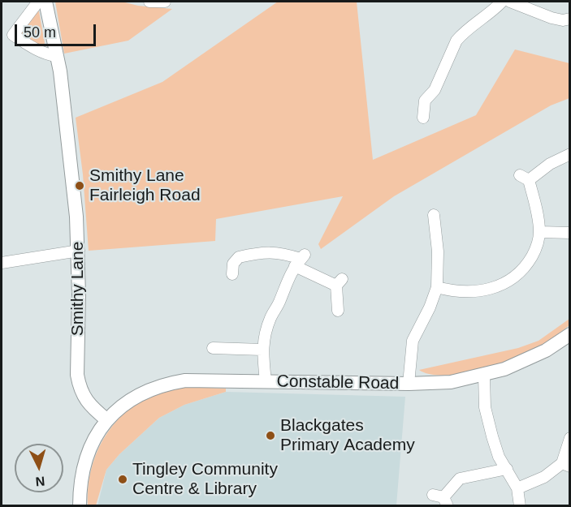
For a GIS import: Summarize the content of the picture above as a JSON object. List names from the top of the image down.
{
  "streets": {
    "street": ["Smithy Lane", "Constable Road"]
  },
  "crossings": [
    ["Smithy Lane", "Constable Road"]
  ],
  "places": ["Smithy Lane Fairleigh Road", "Blackgates Primary Academy", "Tingley Community Centre & Library"],
  "scale_bar": "50 m",
  "north": "bottom"
}
